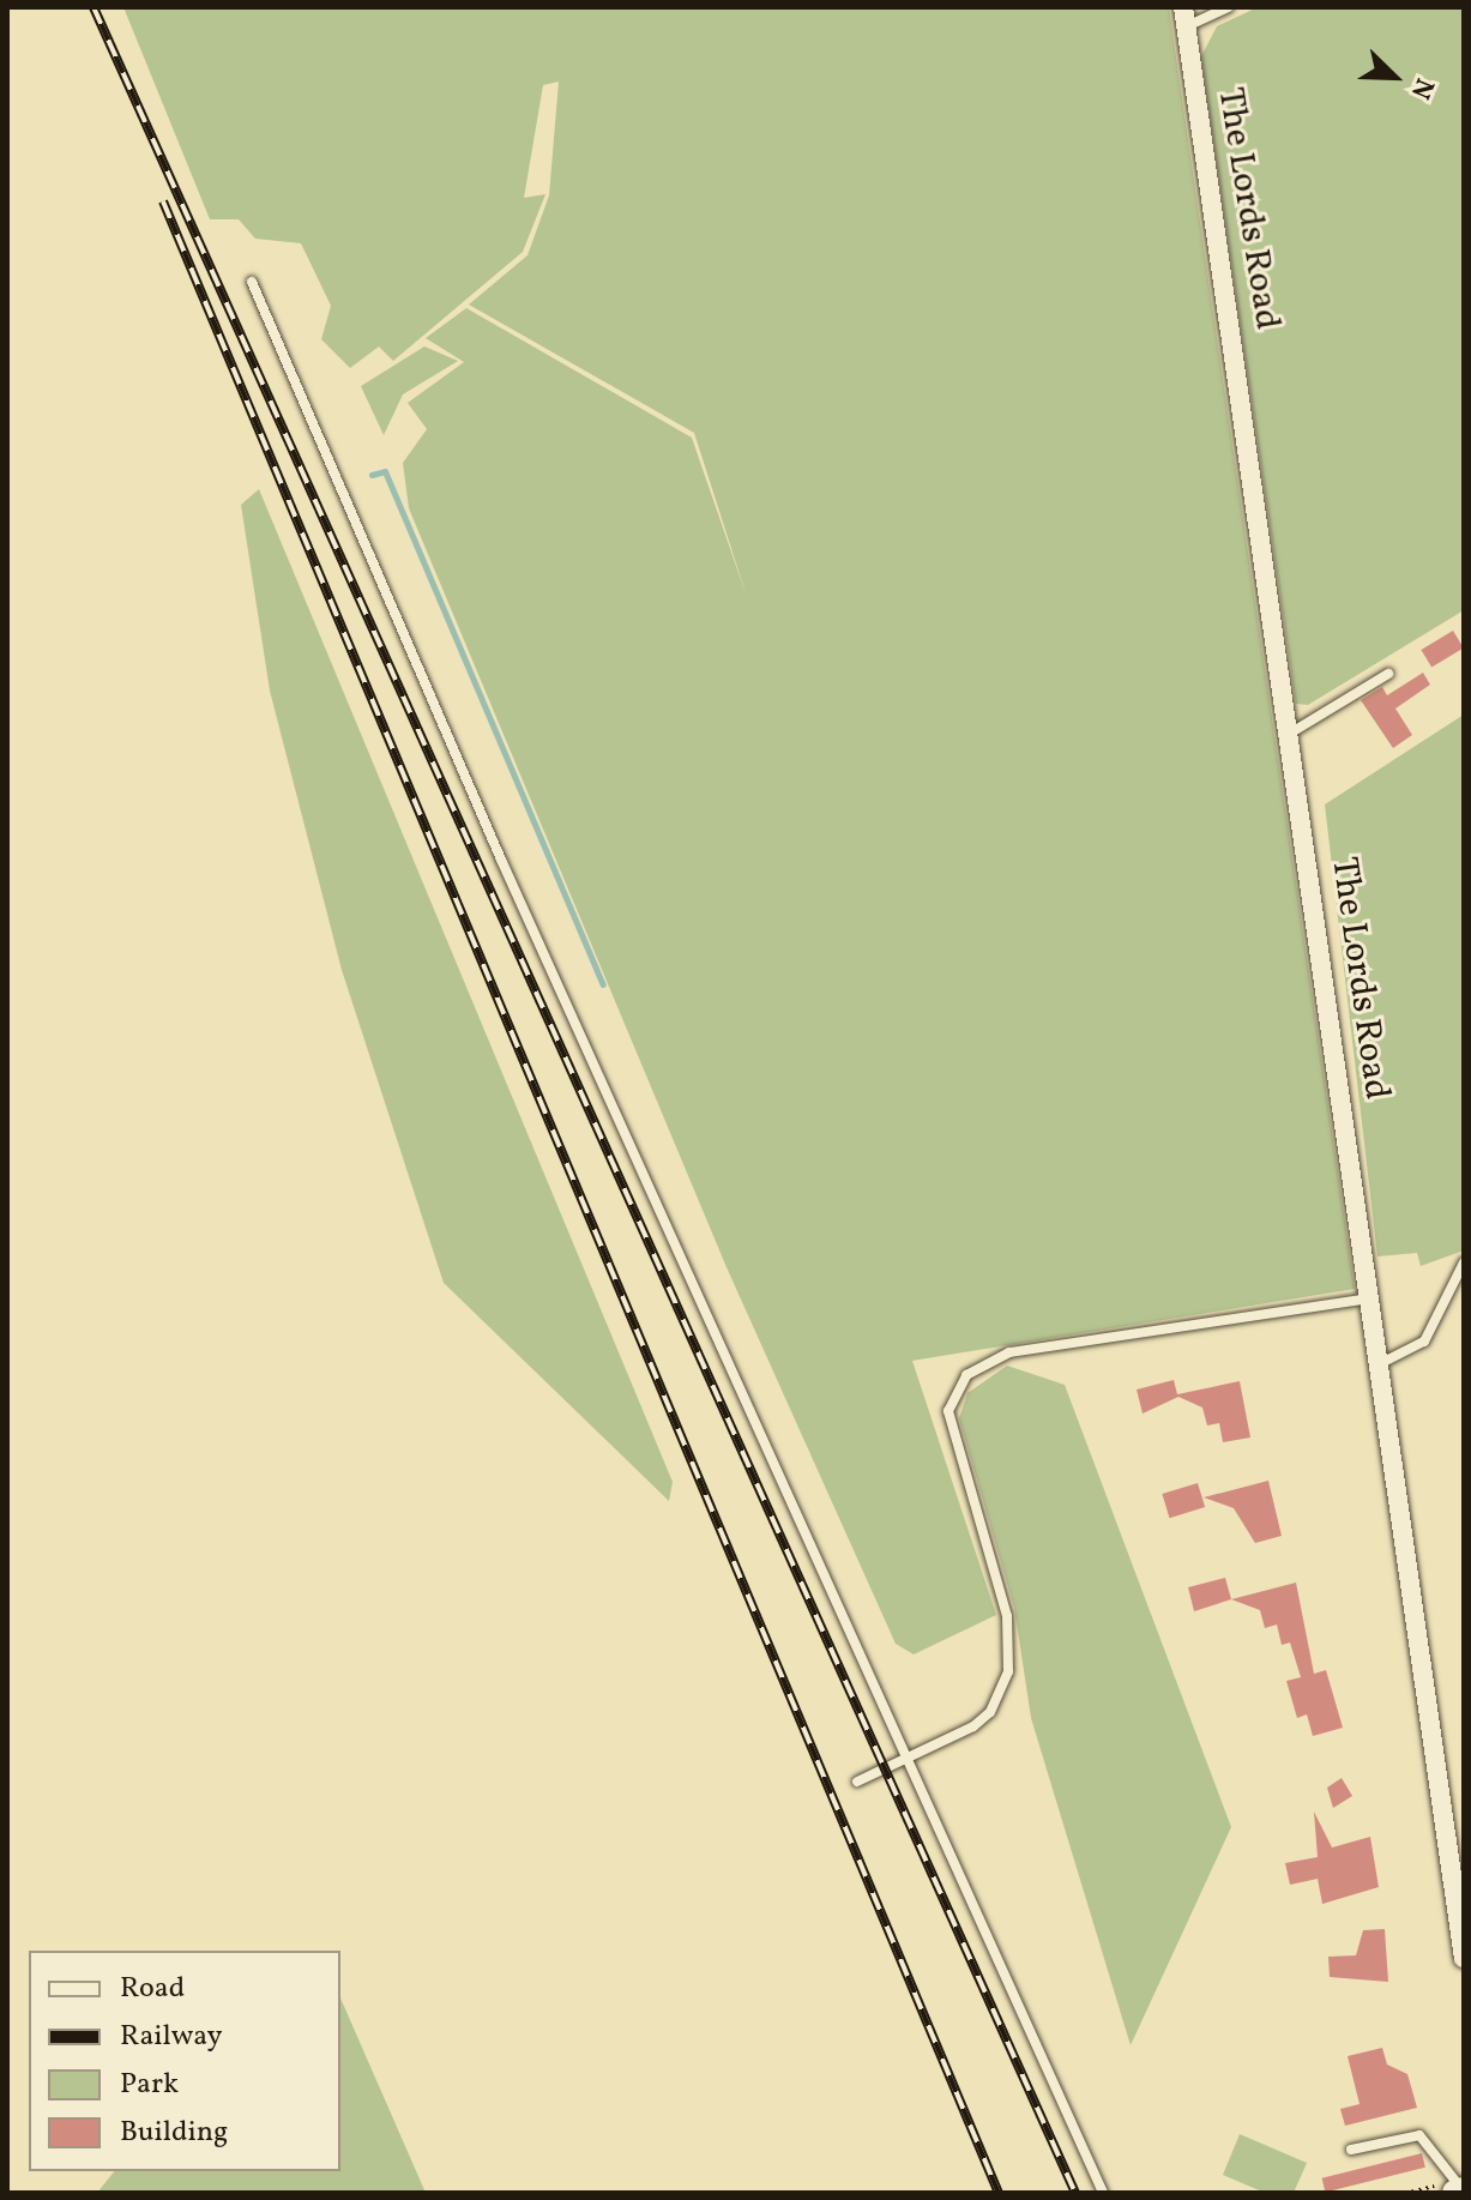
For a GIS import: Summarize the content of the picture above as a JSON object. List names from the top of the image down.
{
  "streets": {
    "street": ["The Lords Road"]
  },
  "legend": [
    "Road",
    "Railway",
    "Park",
    "Building"
  ],
  "north": "bottom right"
}
